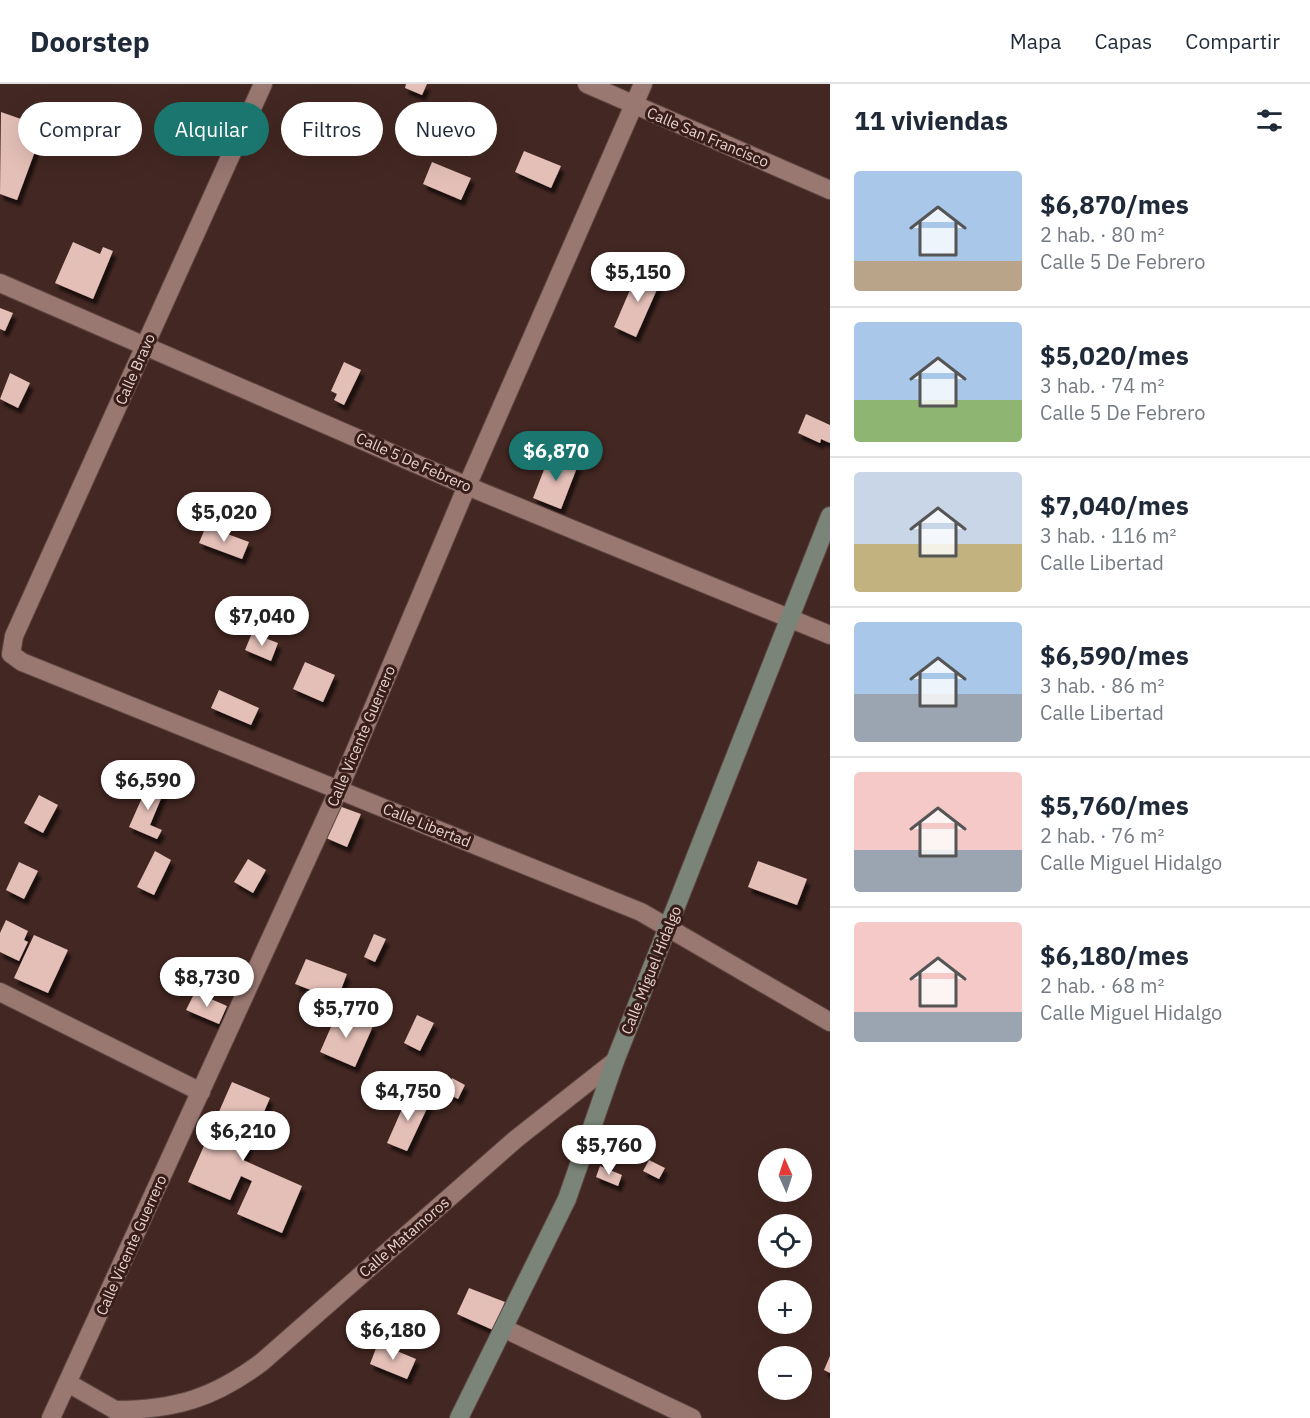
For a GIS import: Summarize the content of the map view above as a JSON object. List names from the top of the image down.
{
  "streets": {
    "street": [
      "Calle San Francisco",
      "Calle Bravo",
      "Calle 5 De Febrero",
      "Calle Vicente Guerrero",
      "Calle Libertad",
      "Calle Miguel Hidalgo",
      "Calle Matamoros"
    ]
  },
  "crossings": [
    ["Calle San Francisco", "Calle Vicente Guerrero"],
    ["Calle Bravo", "Calle 5 De Febrero"],
    ["Calle Bravo", "Calle Libertad"],
    ["Calle 5 De Febrero", "Calle Vicente Guerrero"],
    ["Calle 5 De Febrero", "Calle Miguel Hidalgo"],
    ["Calle Vicente Guerrero", "Calle Libertad"],
    ["Calle Libertad", "Calle Miguel Hidalgo"],
    ["Calle Miguel Hidalgo", "Calle Matamoros"]
  ],
  "north": "top",
  "page": {
    "header": "Doorstep",
    "nav": ["Mapa", "Capas", "Compartir"],
    "heading": "11 viviendas",
    "chip": [
      "Comprar",
      "Alquilar",
      "Filtros",
      "Nuevo"
    ],
    "list": [
      {
        "name": "$6,870/mes",
        "note": "2 hab. · 80 m² · Calle 5 De Febrero"
      },
      {
        "name": "$5,020/mes",
        "note": "3 hab. · 74 m² · Calle 5 De Febrero"
      },
      {
        "name": "$7,040/mes",
        "note": "3 hab. · 116 m² · Calle Libertad"
      },
      {
        "name": "$6,590/mes",
        "note": "3 hab. · 86 m² · Calle Libertad"
      },
      {
        "name": "$5,760/mes",
        "note": "2 hab. · 76 m² · Calle Miguel Hidalgo"
      },
      {
        "name": "$6,180/mes",
        "note": "2 hab. · 68 m² · Calle Miguel Hidalgo"
      }
    ],
    "price": [
      "$5,150",
      "$6,870",
      "$5,020",
      "$7,040",
      "$6,590",
      "$8,730",
      "$5,770",
      "$4,750",
      "$6,210",
      "$5,760",
      "$6,180"
    ],
    "map_buttons": ["+", "−"]
  }
}
